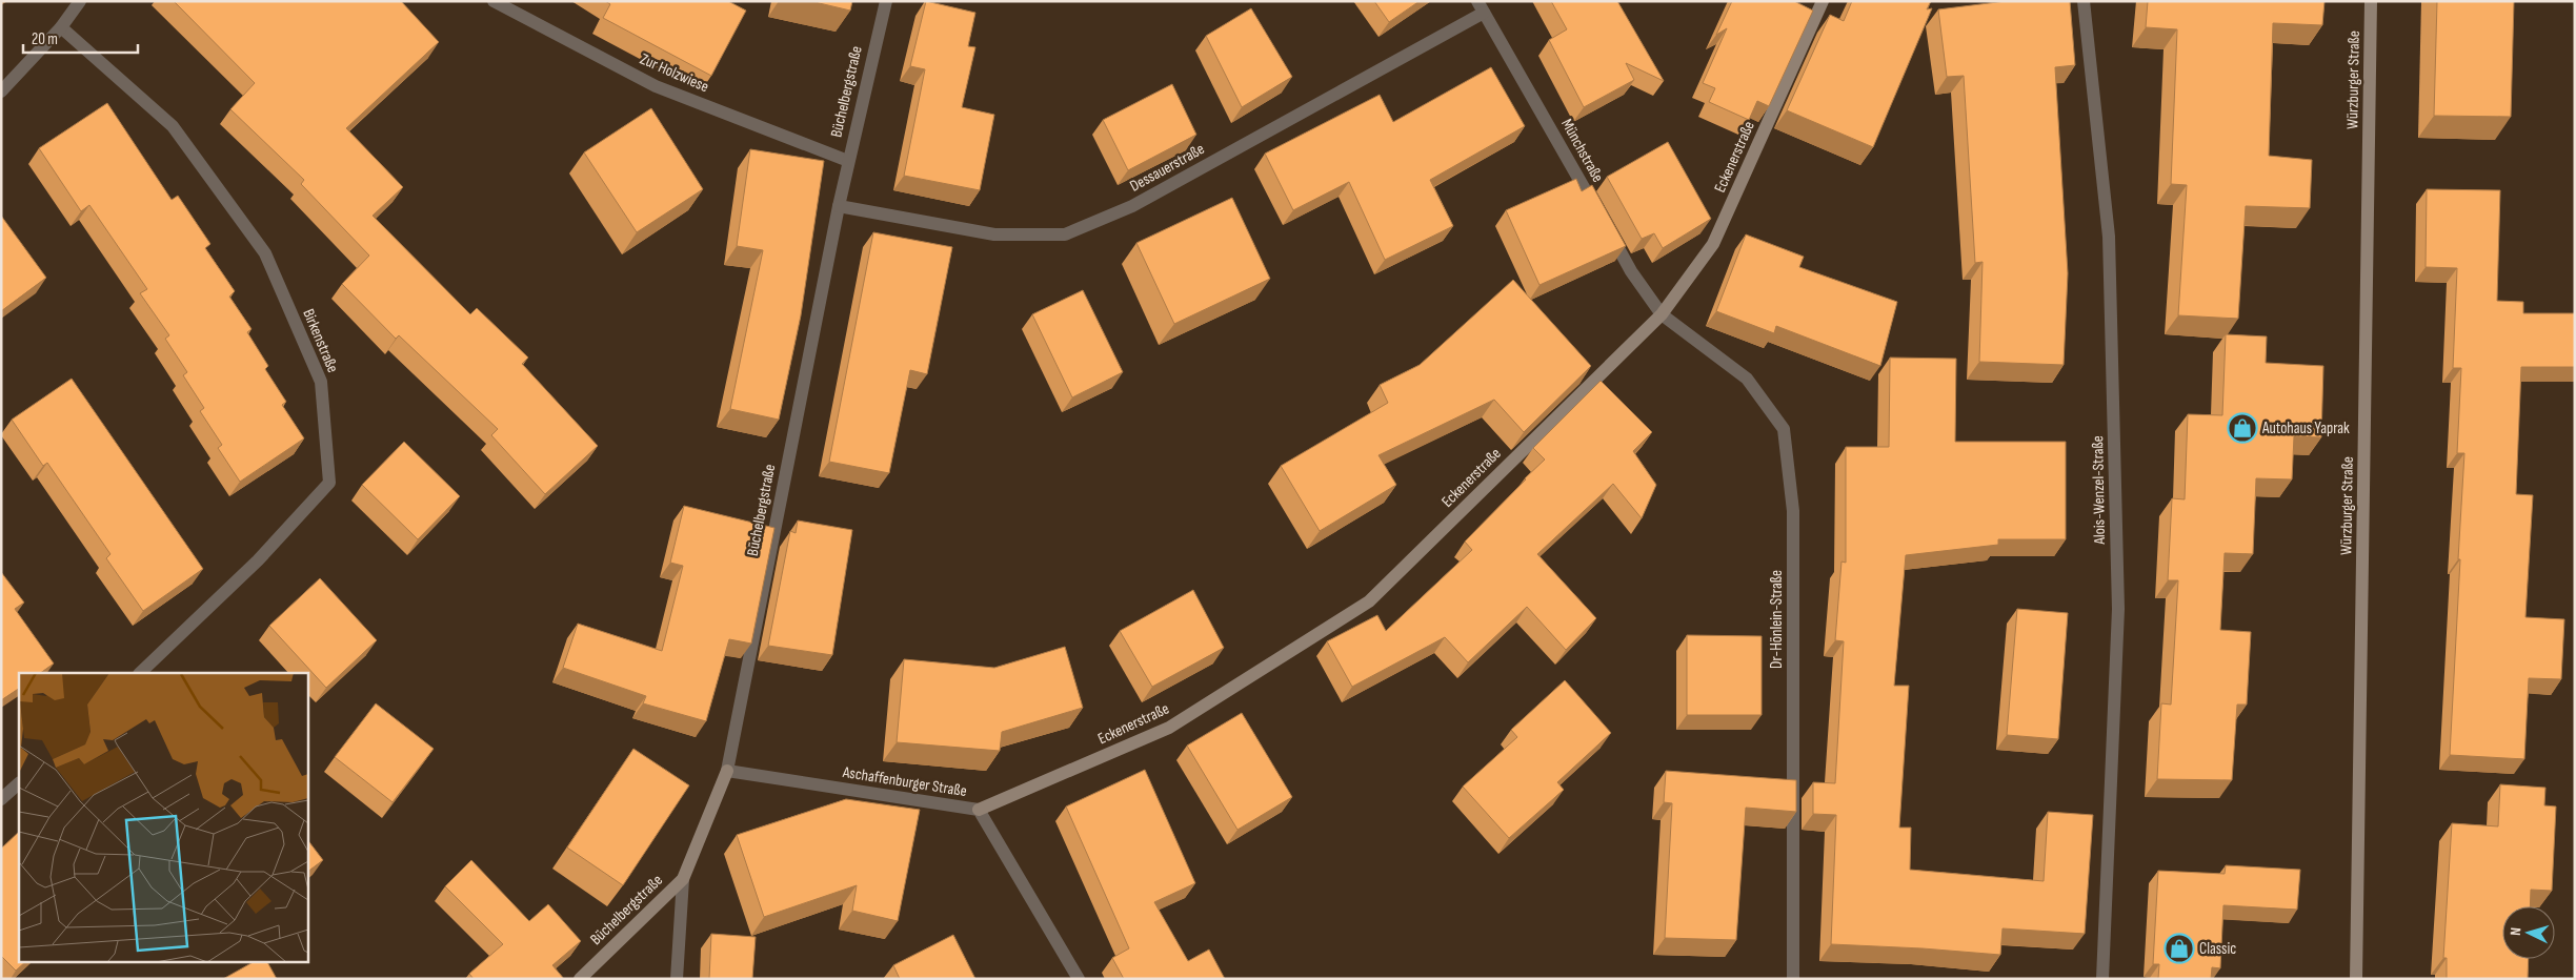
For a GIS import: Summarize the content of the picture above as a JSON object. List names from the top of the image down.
{
  "streets": {
    "street": [
      "Zur Holzwiese",
      "Würzburger Straße",
      "Büchelbergstraße",
      "Münchstraße",
      "Eckenerstraße",
      "Dessauerstraße",
      "Birkenstraße",
      "Alois-Wenzel-Straße",
      "Dr-Hönlein-Straße",
      "Aschaffenburger Straße"
    ]
  },
  "crossings": [
    ["Zur Holzwiese", "Büchelbergstraße"],
    ["Büchelbergstraße", "Dessauerstraße"],
    ["Büchelbergstraße", "Aschaffenburger Straße"],
    ["Münchstraße", "Eckenerstraße"],
    ["Münchstraße", "Dessauerstraße"],
    ["Münchstraße", "Dr-Hönlein-Straße"],
    ["Eckenerstraße", "Dr-Hönlein-Straße"],
    ["Eckenerstraße", "Aschaffenburger Straße"]
  ],
  "places": {
    "shop": ["Autohaus Yaprak", "Classic"]
  },
  "scale_bar": "20 m",
  "north": "left"
}
